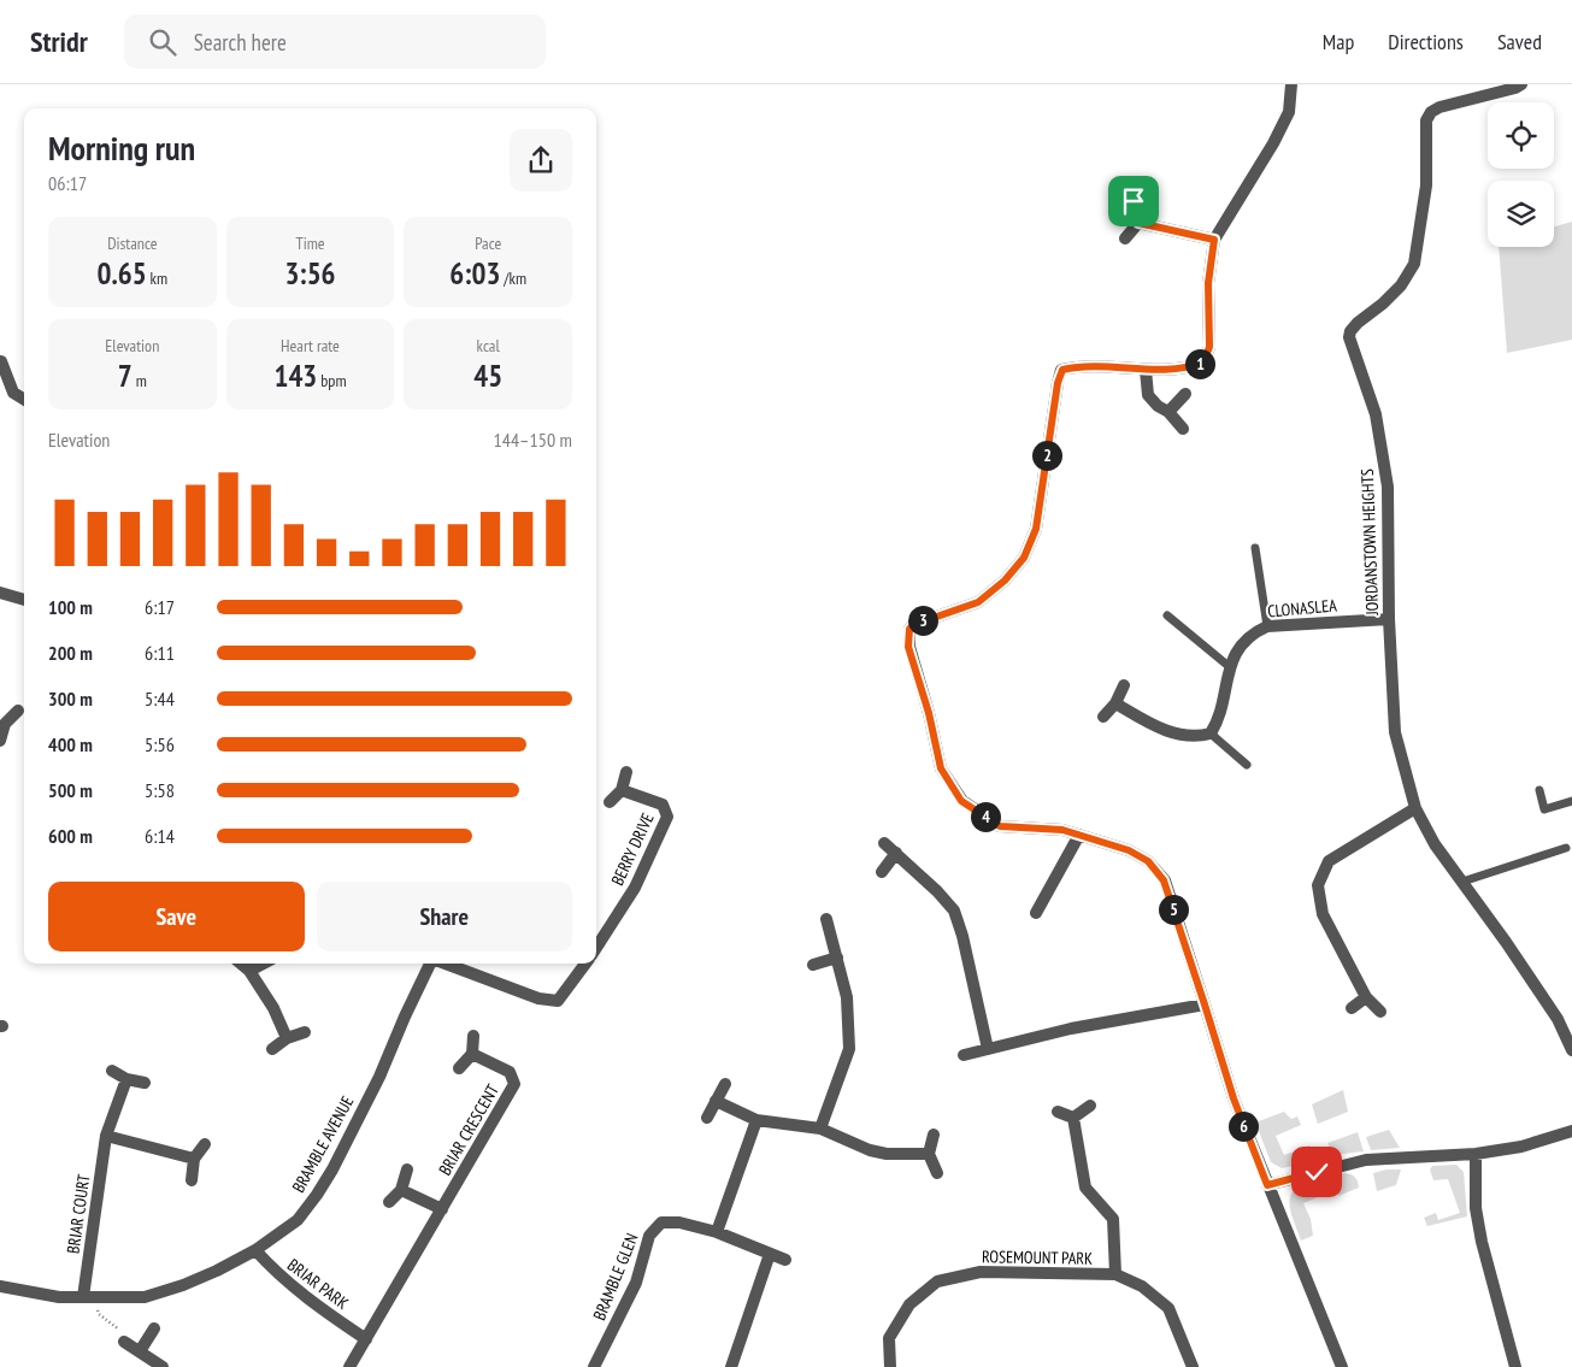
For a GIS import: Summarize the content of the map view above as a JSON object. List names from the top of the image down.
{
  "streets": {
    "street": [
      "JORDANSTOWN HEIGHTS",
      "CLONASLEA",
      "BERRY DRIVE",
      "BRIAR CRESCENT",
      "BRAMBLE AVENUE",
      "BRIAR COURT",
      "ROSEMOUNT PARK",
      "BRAMBLE GLEN",
      "BRIAR PARK"
    ]
  },
  "crossings": [
    ["JORDANSTOWN HEIGHTS", "CLONASLEA"],
    ["BRIAR CRESCENT", "BRIAR PARK"],
    ["BRAMBLE AVENUE", "BRIAR COURT"],
    ["BRAMBLE AVENUE", "BRIAR PARK"]
  ],
  "page": {
    "header": "Stridr",
    "search": "Search here",
    "nav": ["Map", "Directions", "Saved"],
    "heading": ["Morning run", "06:17"],
    "stats": [
      ["Distance", "0.65 km"],
      ["Time", "3:56"],
      ["Pace", "6:03 /km"],
      ["Elevation", "7 m"],
      ["Heart rate", "143 bpm"],
      ["kcal", "45"]
    ],
    "pins": [
      "1",
      "2",
      "3",
      "4",
      "5",
      "6"
    ],
    "chart": ["Elevation", "144–150 m"],
    "list": [
      {
        "name": "100 m",
        "note": "6:17"
      },
      {
        "name": "200 m",
        "note": "6:11"
      },
      {
        "name": "300 m",
        "note": "5:44"
      },
      {
        "name": "400 m",
        "note": "5:56"
      },
      {
        "name": "500 m",
        "note": "5:58"
      },
      {
        "name": "600 m",
        "note": "6:14"
      }
    ],
    "buttons": ["Save", "Share"]
  }
}
